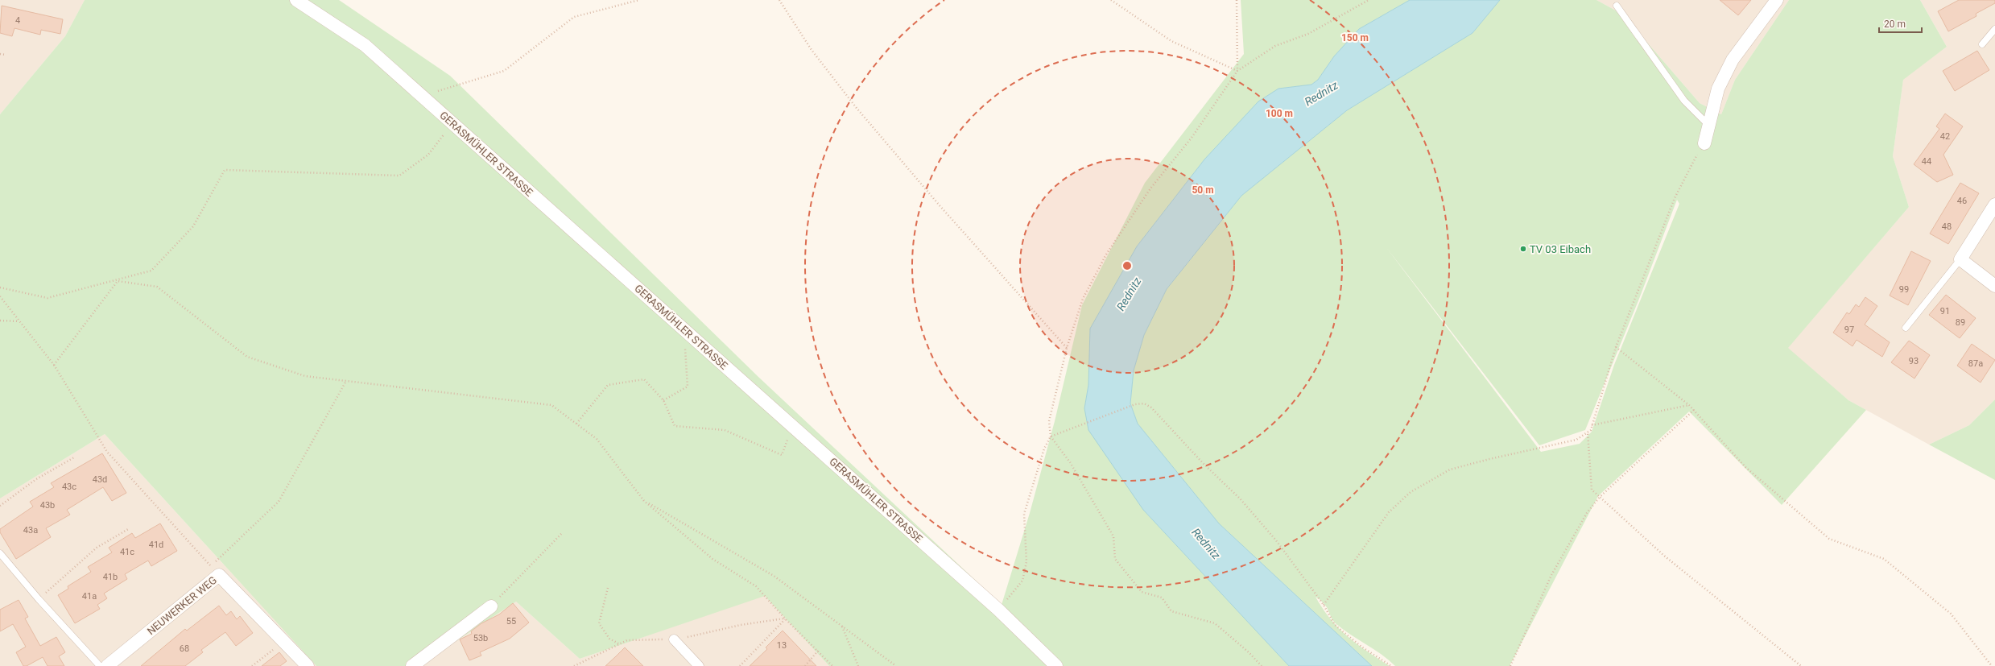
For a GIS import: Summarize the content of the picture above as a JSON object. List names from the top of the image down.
{
  "streets": {
    "street": ["GERASMÜHLER STRASSE", "NEUWERKER WEG"]
  },
  "water": ["Rednitz"],
  "places": ["TV 03 Eibach"],
  "house_numbers": [
    "4",
    "42",
    "44",
    "46",
    "48",
    "99",
    "91",
    "89",
    "97",
    "93",
    "87a",
    "43d",
    "43c",
    "43b",
    "43a",
    "41d",
    "41c",
    "41b",
    "41a",
    "55",
    "53b",
    "13",
    "68"
  ],
  "scale_bar": "20 m",
  "rings": ["150 m", "100 m", "50 m"]
}
